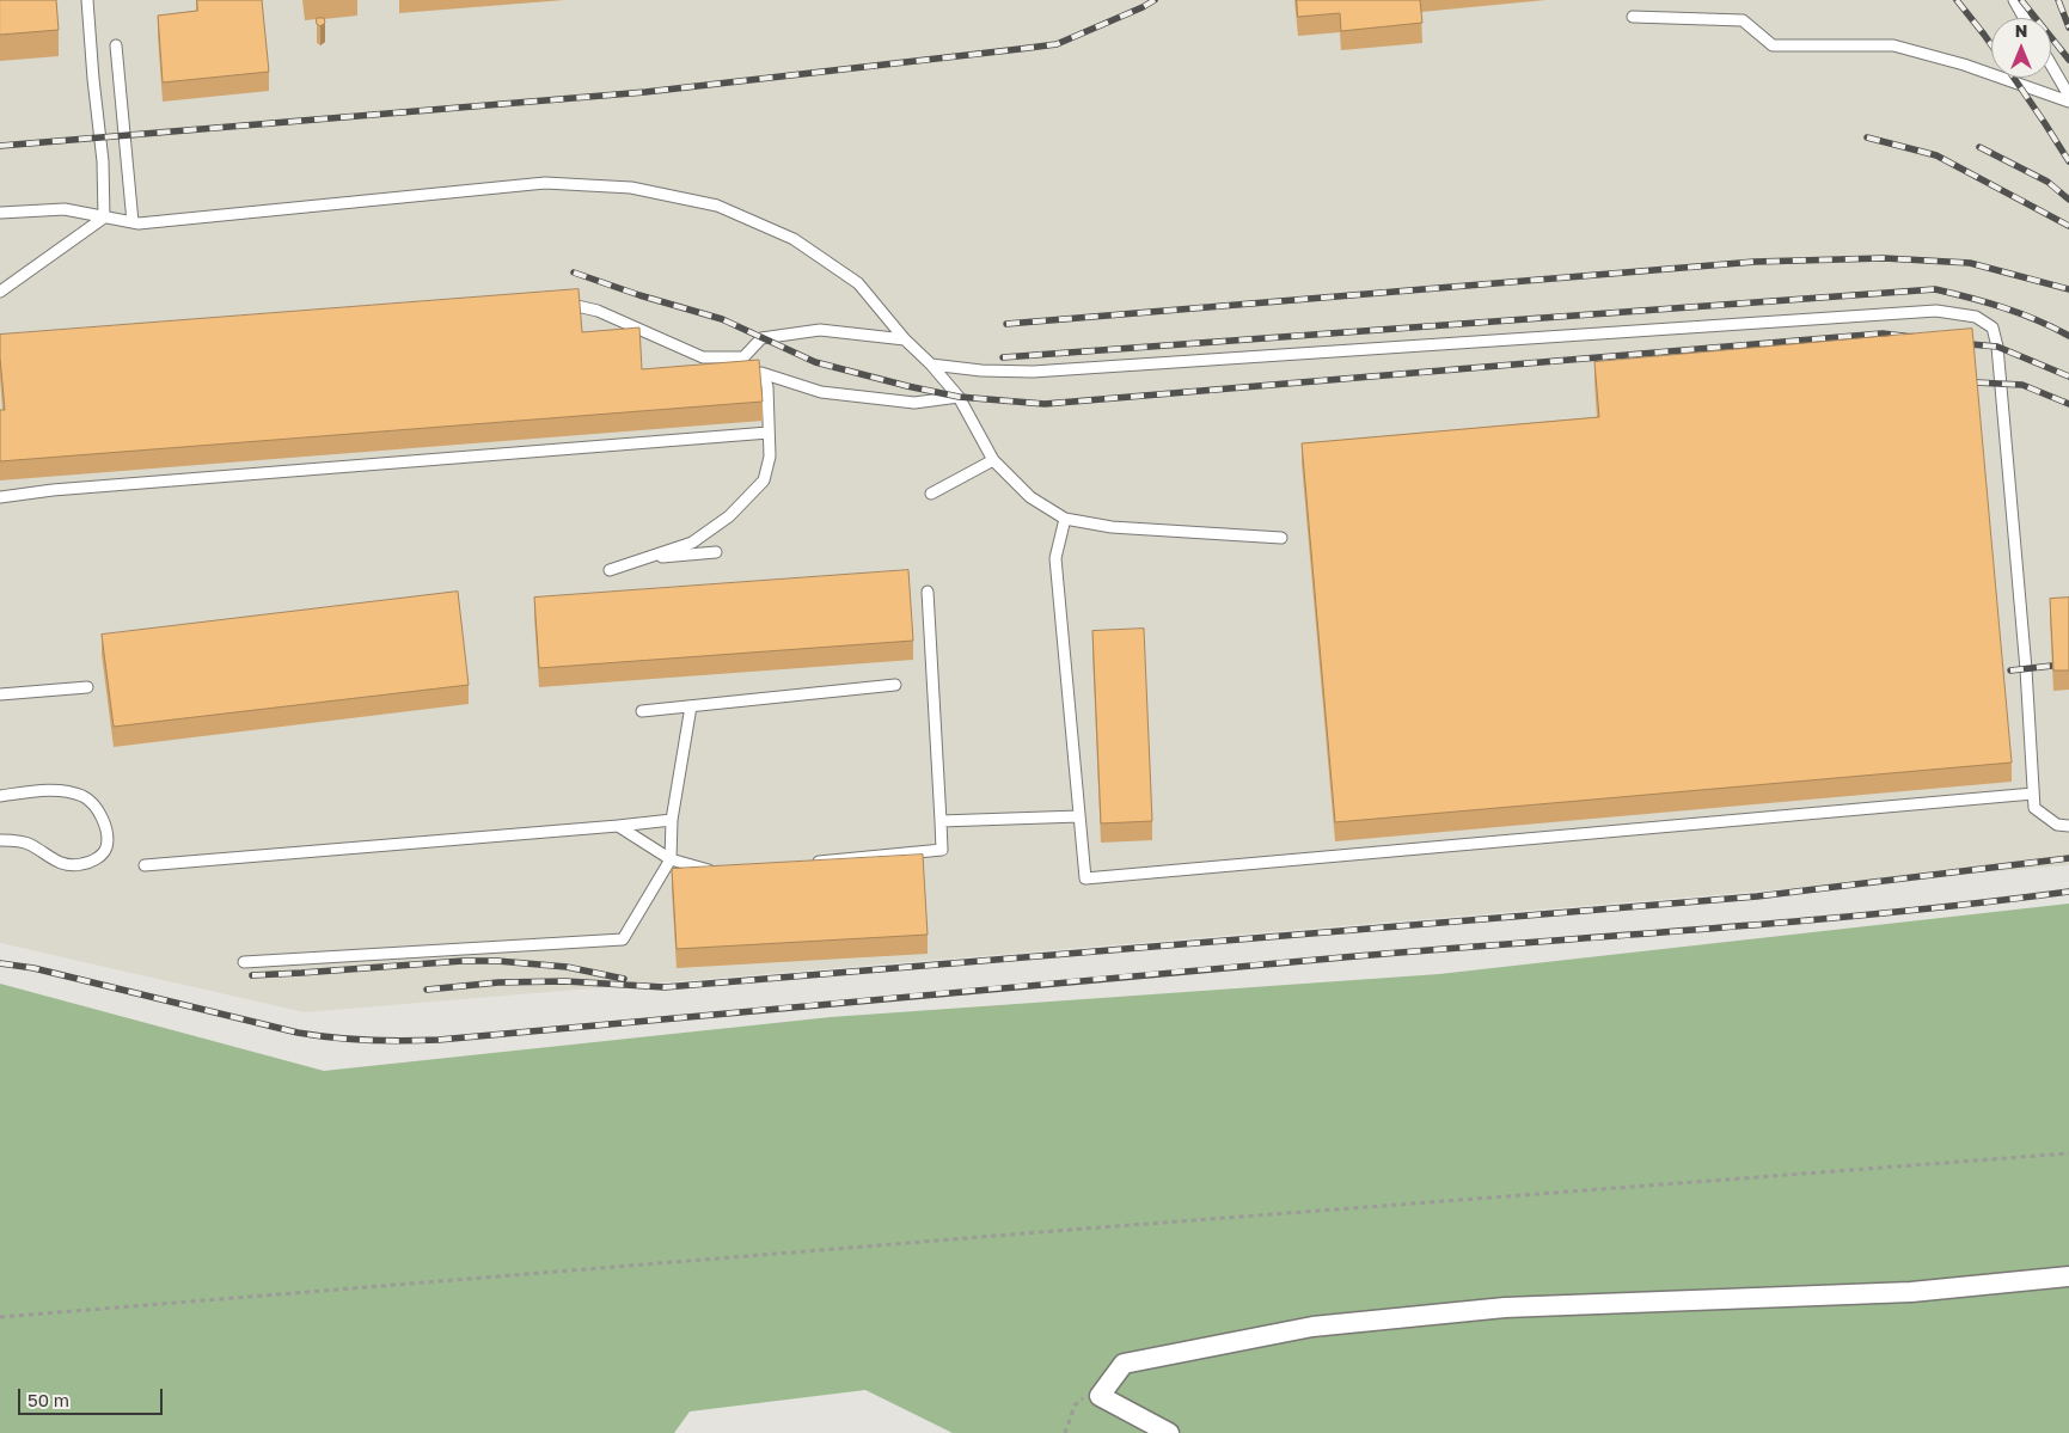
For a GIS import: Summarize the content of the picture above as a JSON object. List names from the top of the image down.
{
  "scale_bar": "50 m",
  "north": "top"
}
